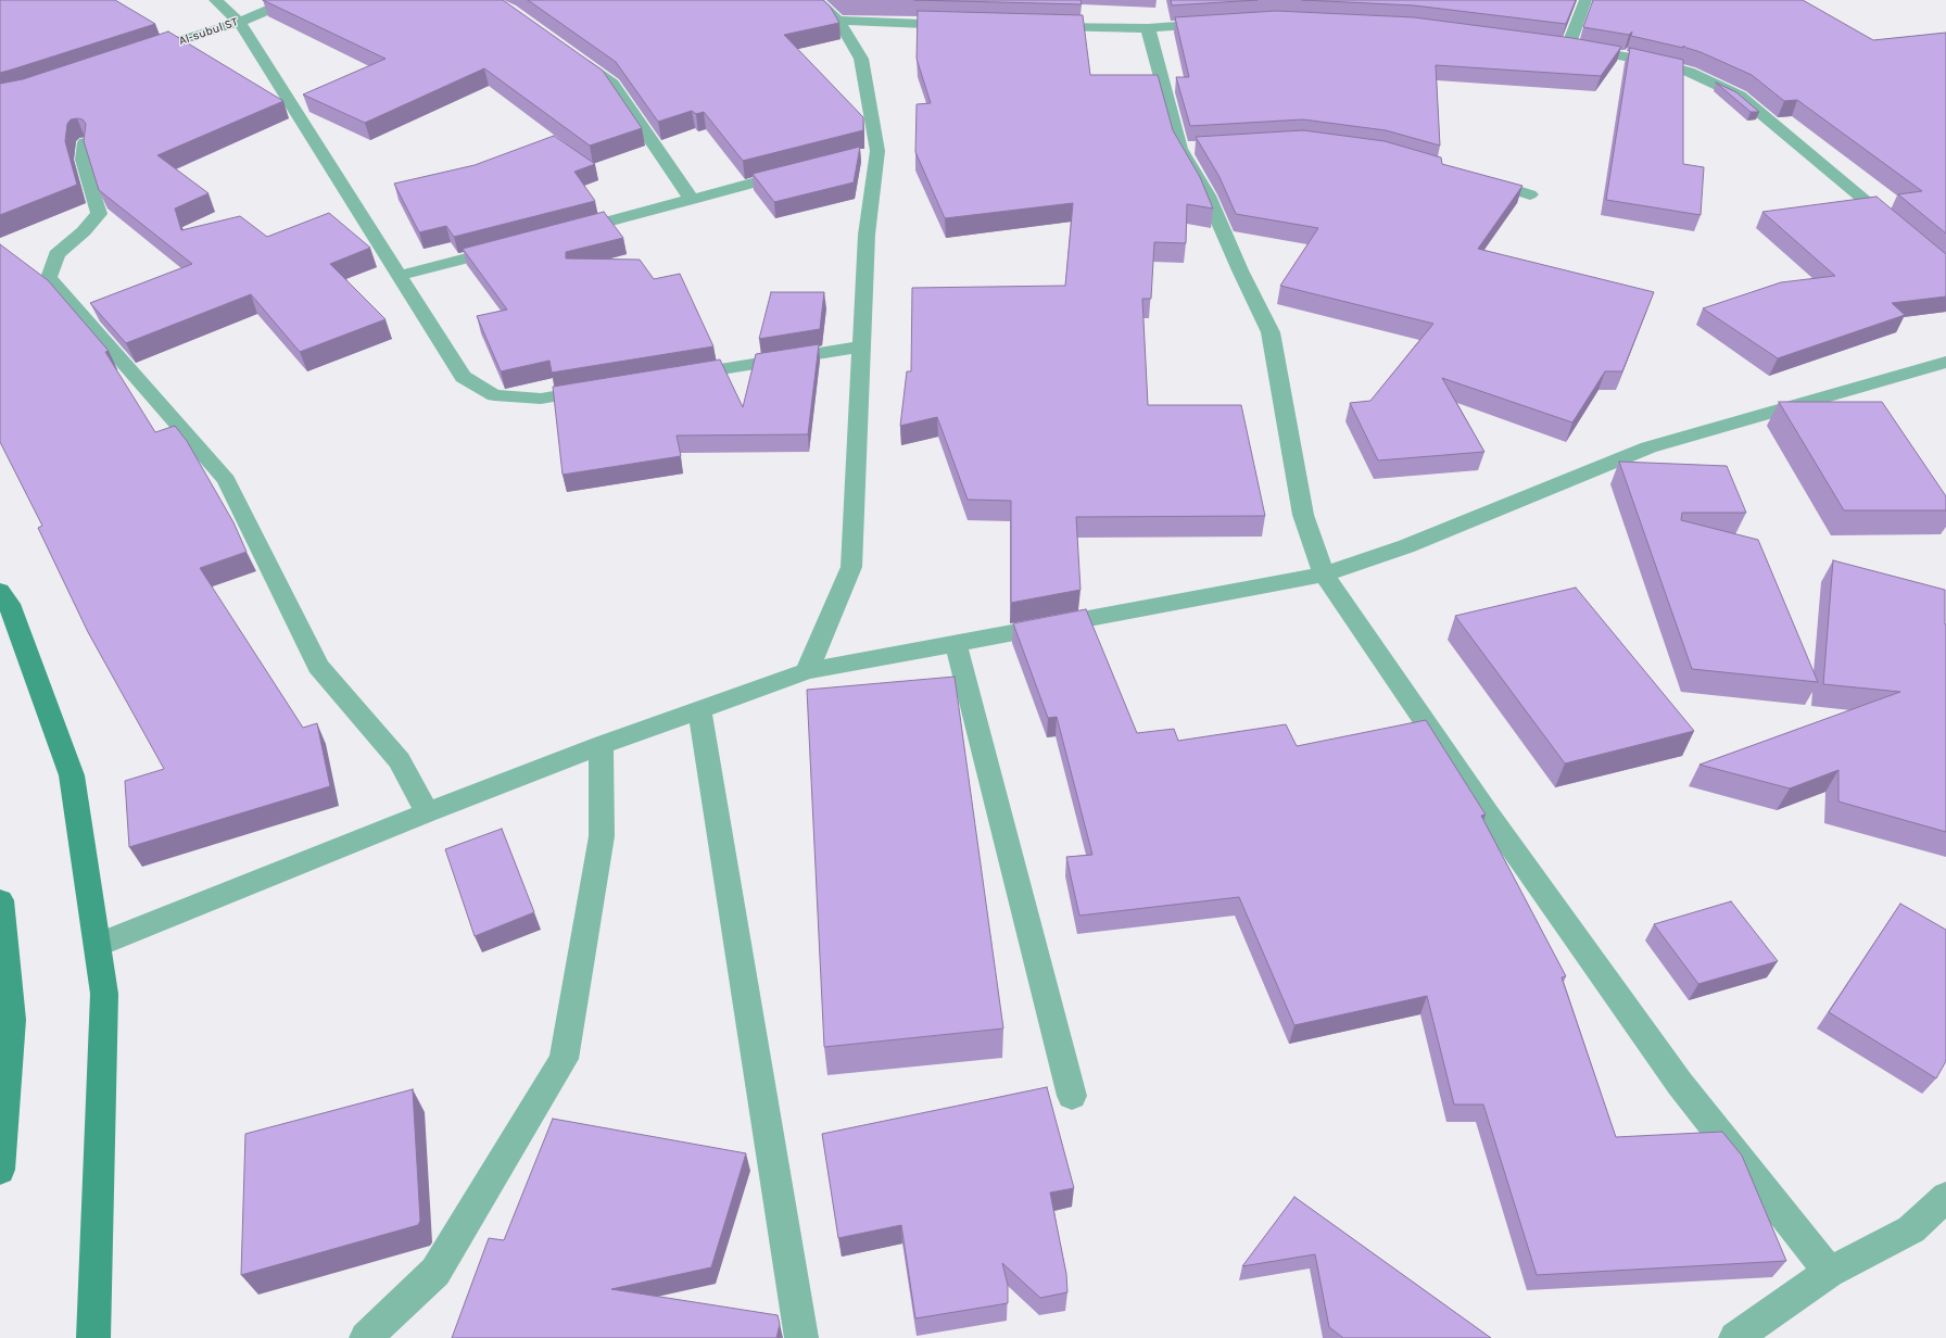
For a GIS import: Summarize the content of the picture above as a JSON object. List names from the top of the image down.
{
  "streets": {
    "street": ["Al-subul ST"]
  }
}
